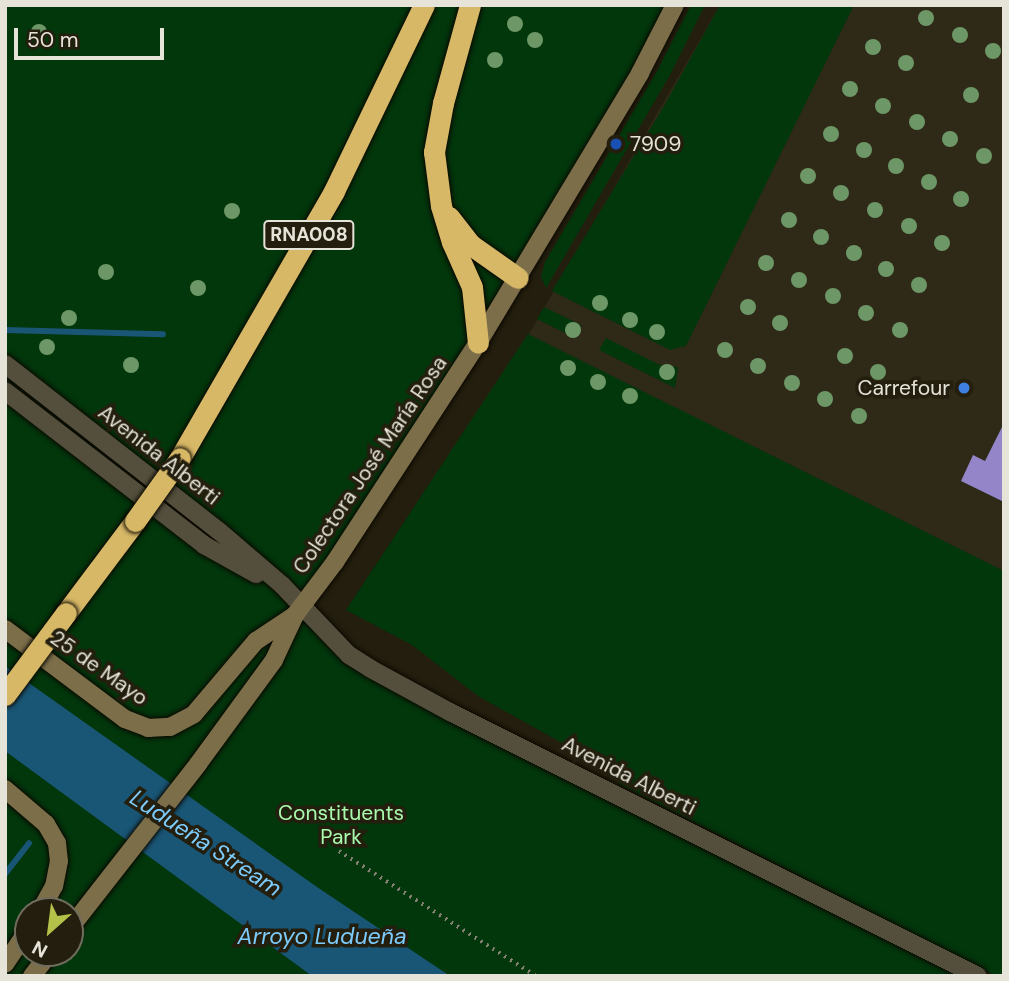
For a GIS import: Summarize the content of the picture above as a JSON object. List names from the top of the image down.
{
  "streets": {
    "highway": ["RNA008"],
    "main road": ["Colectora José María Rosa", "25 de Mayo"],
    "street": ["Avenida Alberti"]
  },
  "crossings": [
    ["Avenida Alberti", "Colectora José María Rosa"],
    ["Avenida Alberti", "25 de Mayo"],
    ["Colectora José María Rosa", "25 de Mayo"]
  ],
  "water": ["Ludueña Stream", "Arroyo Ludueña"],
  "parks": ["Constituents Park"],
  "places": ["7909", "Carrefour"],
  "scale_bar": "50 m",
  "north": "bottom left"
}
